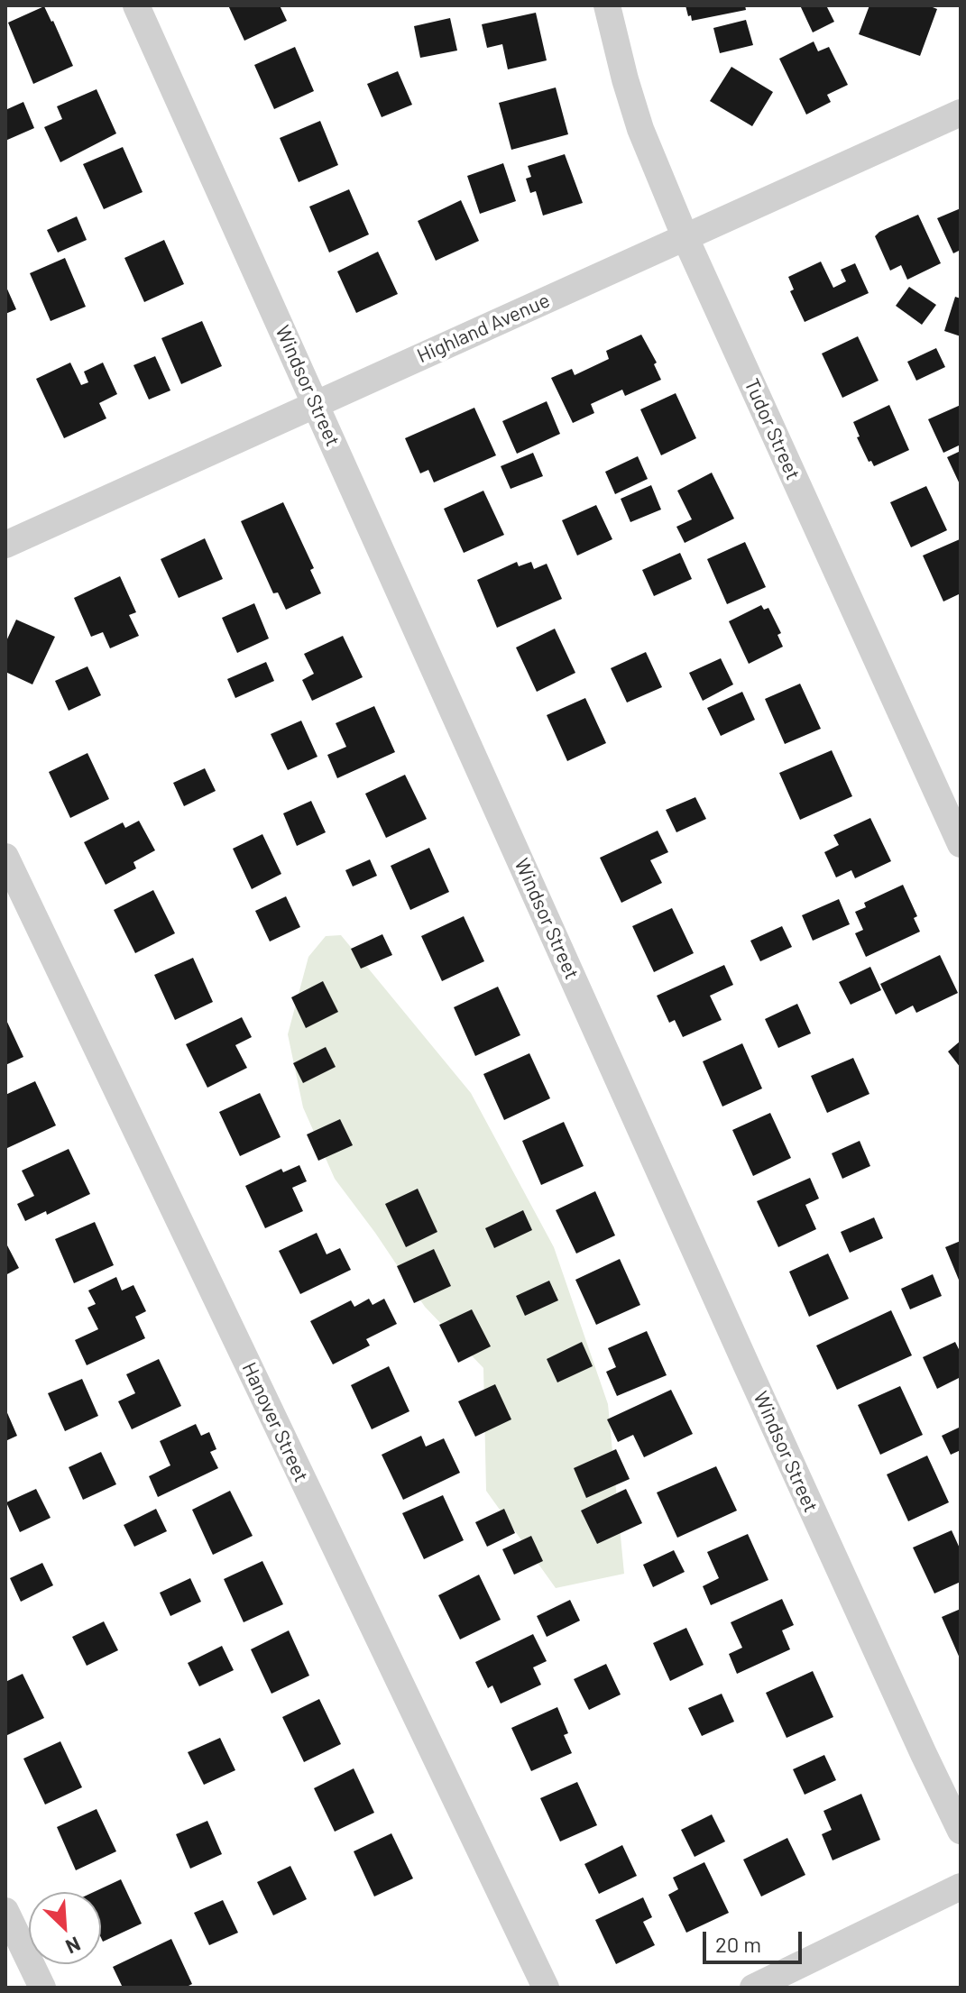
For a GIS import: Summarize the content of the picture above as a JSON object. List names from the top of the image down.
{
  "streets": {
    "street": [
      "Highland Avenue",
      "Windsor Street",
      "Tudor Street",
      "Hanover Street"
    ]
  },
  "crossings": [
    ["Highland Avenue", "Windsor Street"],
    ["Highland Avenue", "Tudor Street"]
  ],
  "scale_bar": "20 m",
  "north": "bottom right"
}
